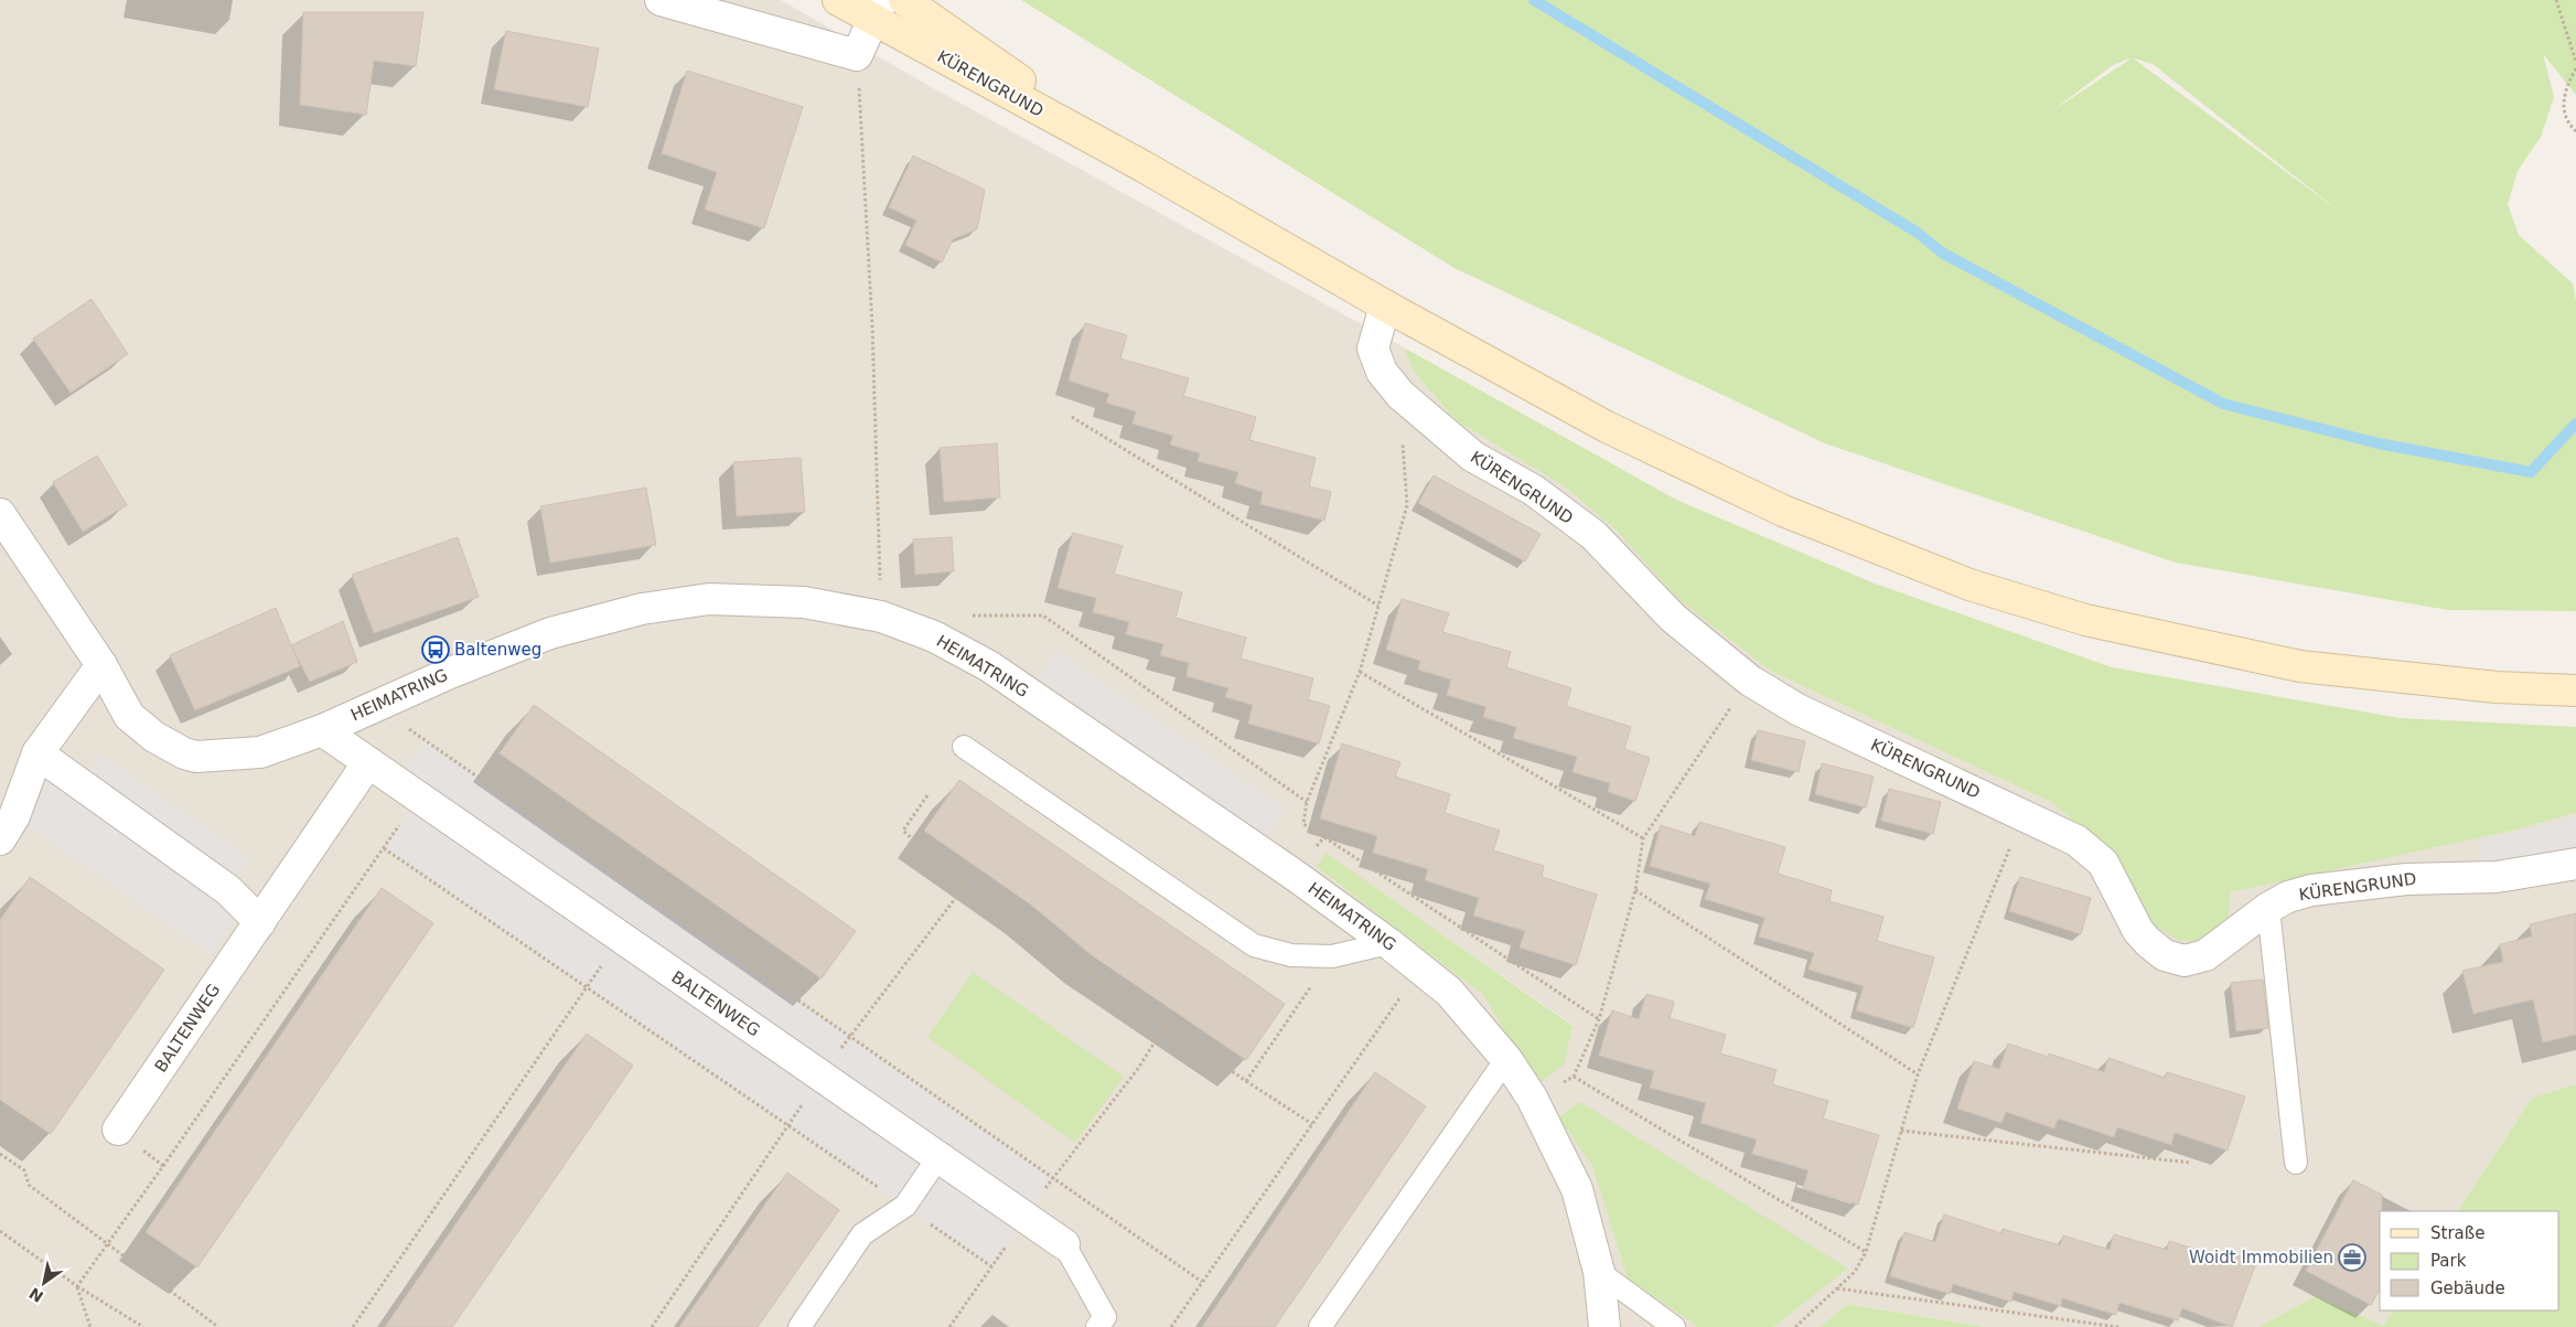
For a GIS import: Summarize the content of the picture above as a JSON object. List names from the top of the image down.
{
  "streets": {
    "main road": ["KÜRENGRUND"],
    "street": ["HEIMATRING", "BALTENWEG"]
  },
  "crossings": [
    ["HEIMATRING", "BALTENWEG"]
  ],
  "places": {
    "bus stop": ["Baltenweg"],
    "office": ["Woidt Immobilien"]
  },
  "legend": ["Straße", "Park", "Gebäude"],
  "north": "bottom left"
}
